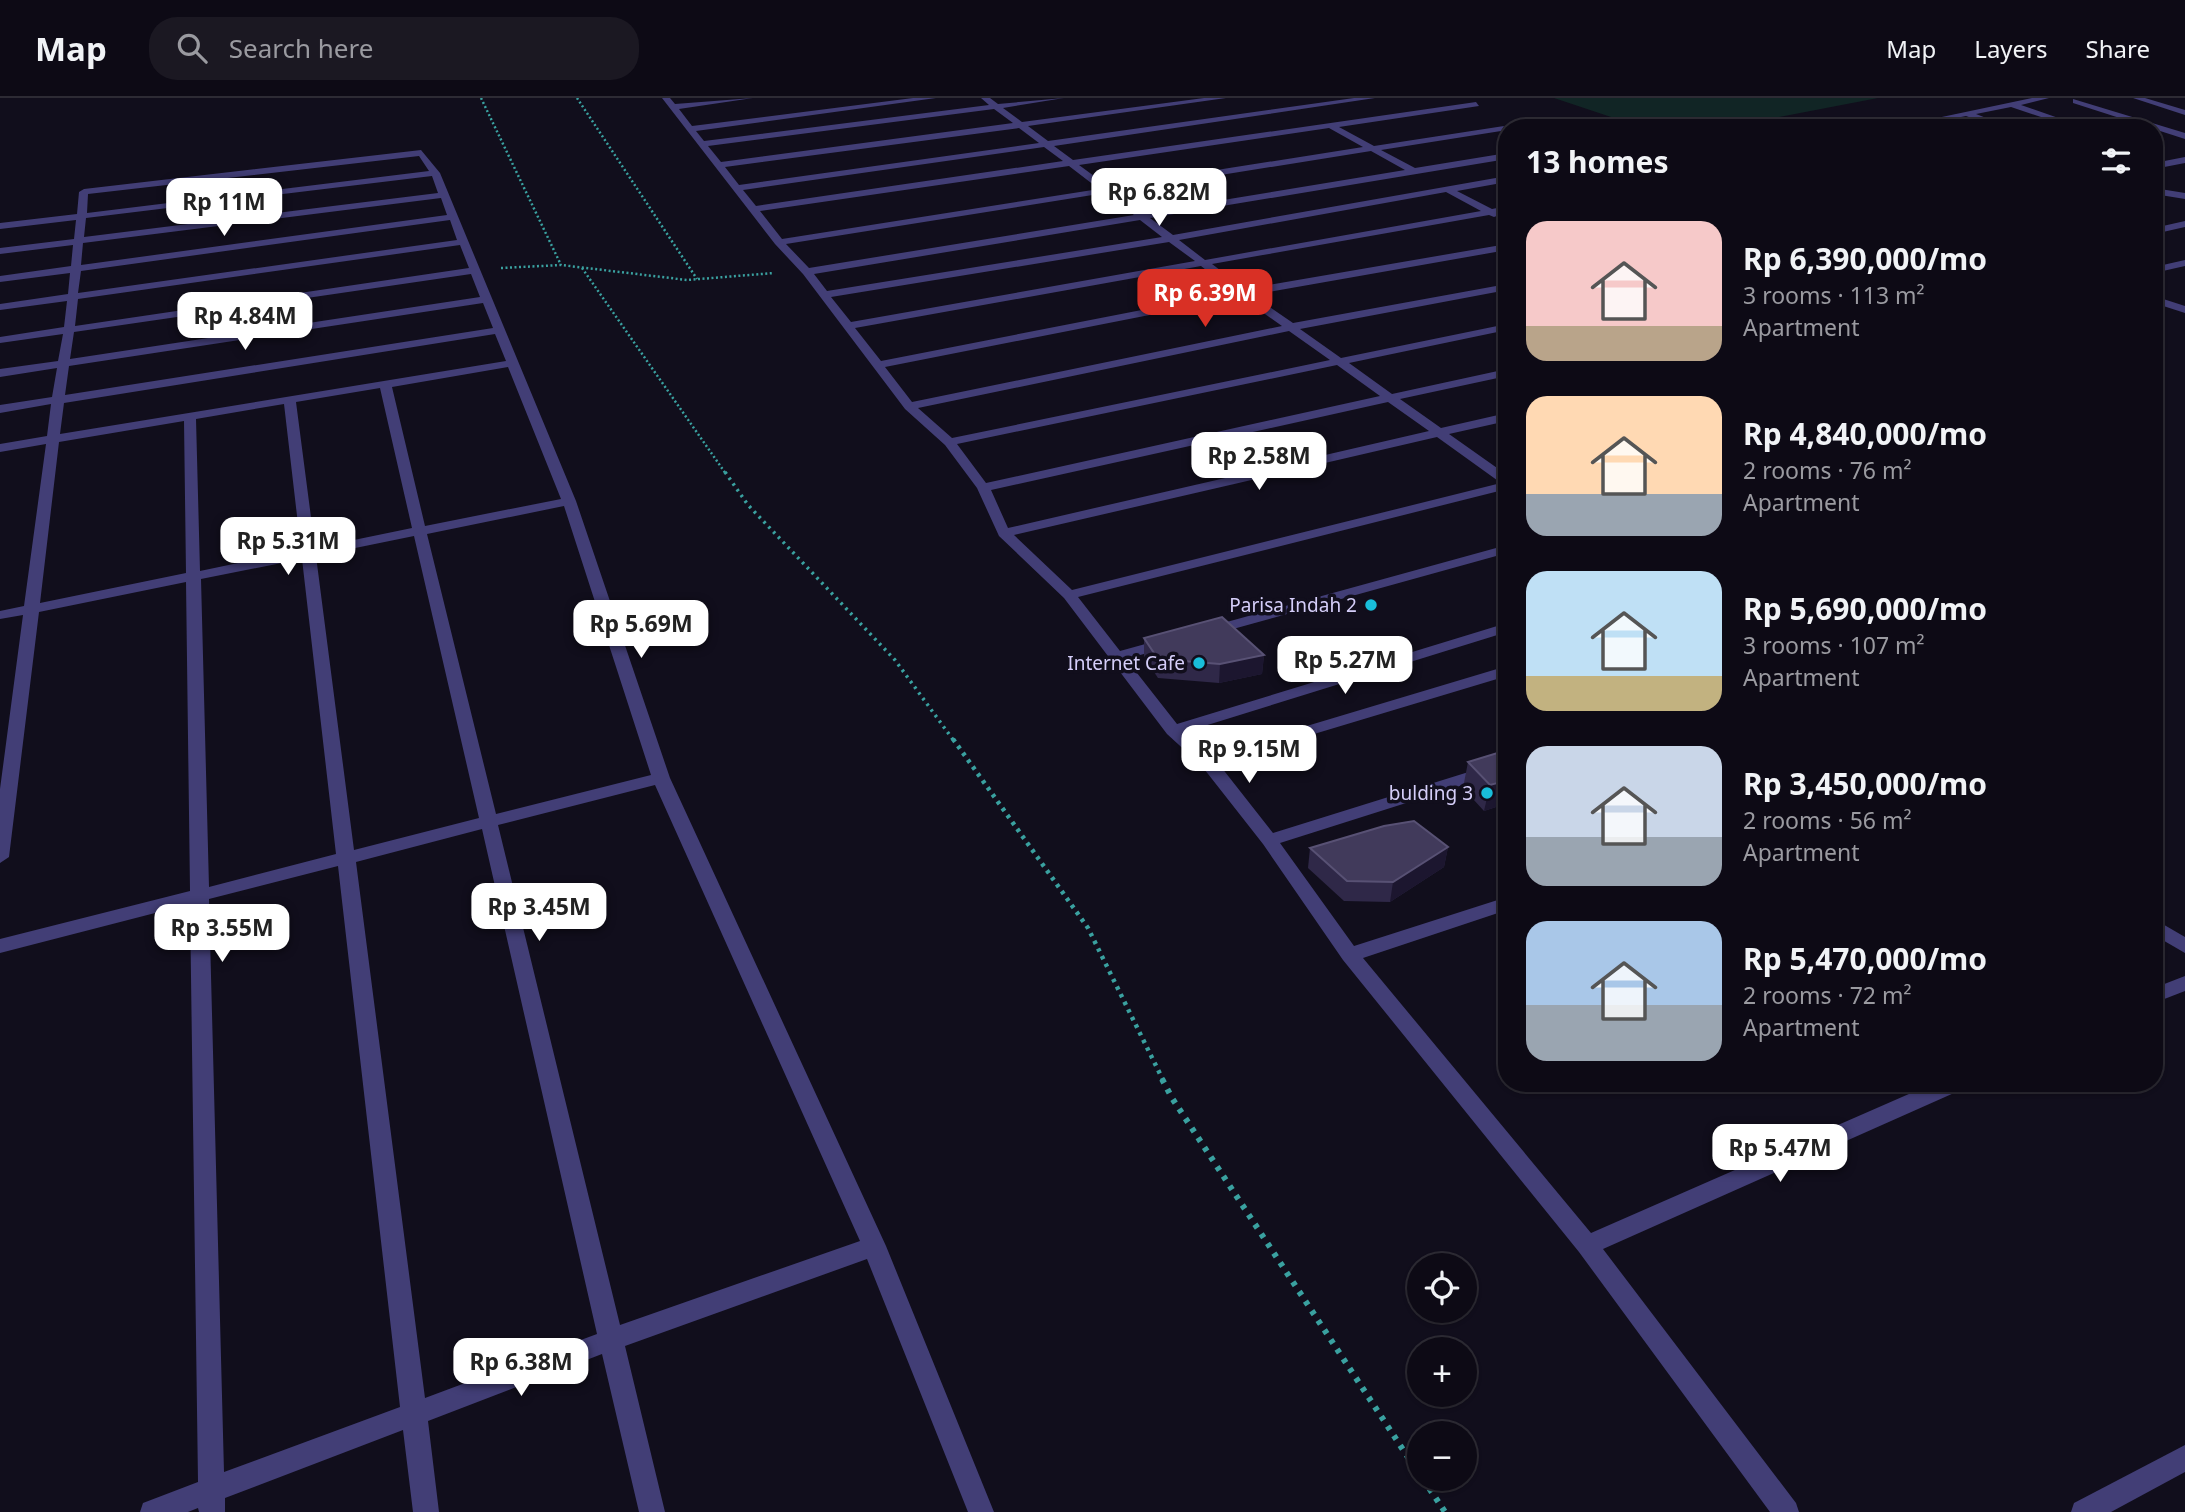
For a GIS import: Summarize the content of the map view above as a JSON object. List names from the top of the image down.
{
  "places": ["Parisa Indah 2", "Internet Cafe", "bulding 3"],
  "page": {
    "header": "Map",
    "search": "Search here",
    "nav": ["Map", "Layers", "Share"],
    "heading": "13 homes",
    "price": [
      "Rp 6.82M",
      "Rp 11M",
      "Rp 6.39M",
      "Rp 4.84M",
      "Rp 2.58M",
      "Rp 5.31M",
      "Rp 5.69M",
      "Rp 5.27M",
      "Rp 9.15M",
      "Rp 3.45M",
      "Rp 3.55M",
      "Rp 5.47M",
      "Rp 6.38M"
    ],
    "list": [
      {
        "name": "Rp 6,390,000/mo",
        "note": "3 rooms · 113 m² · Apartment"
      },
      {
        "name": "Rp 4,840,000/mo",
        "note": "2 rooms · 76 m² · Apartment"
      },
      {
        "name": "Rp 5,690,000/mo",
        "note": "3 rooms · 107 m² · Apartment"
      },
      {
        "name": "Rp 3,450,000/mo",
        "note": "2 rooms · 56 m² · Apartment"
      },
      {
        "name": "Rp 5,470,000/mo",
        "note": "2 rooms · 72 m² · Apartment"
      }
    ],
    "map_buttons": ["+", "−"]
  }
}
